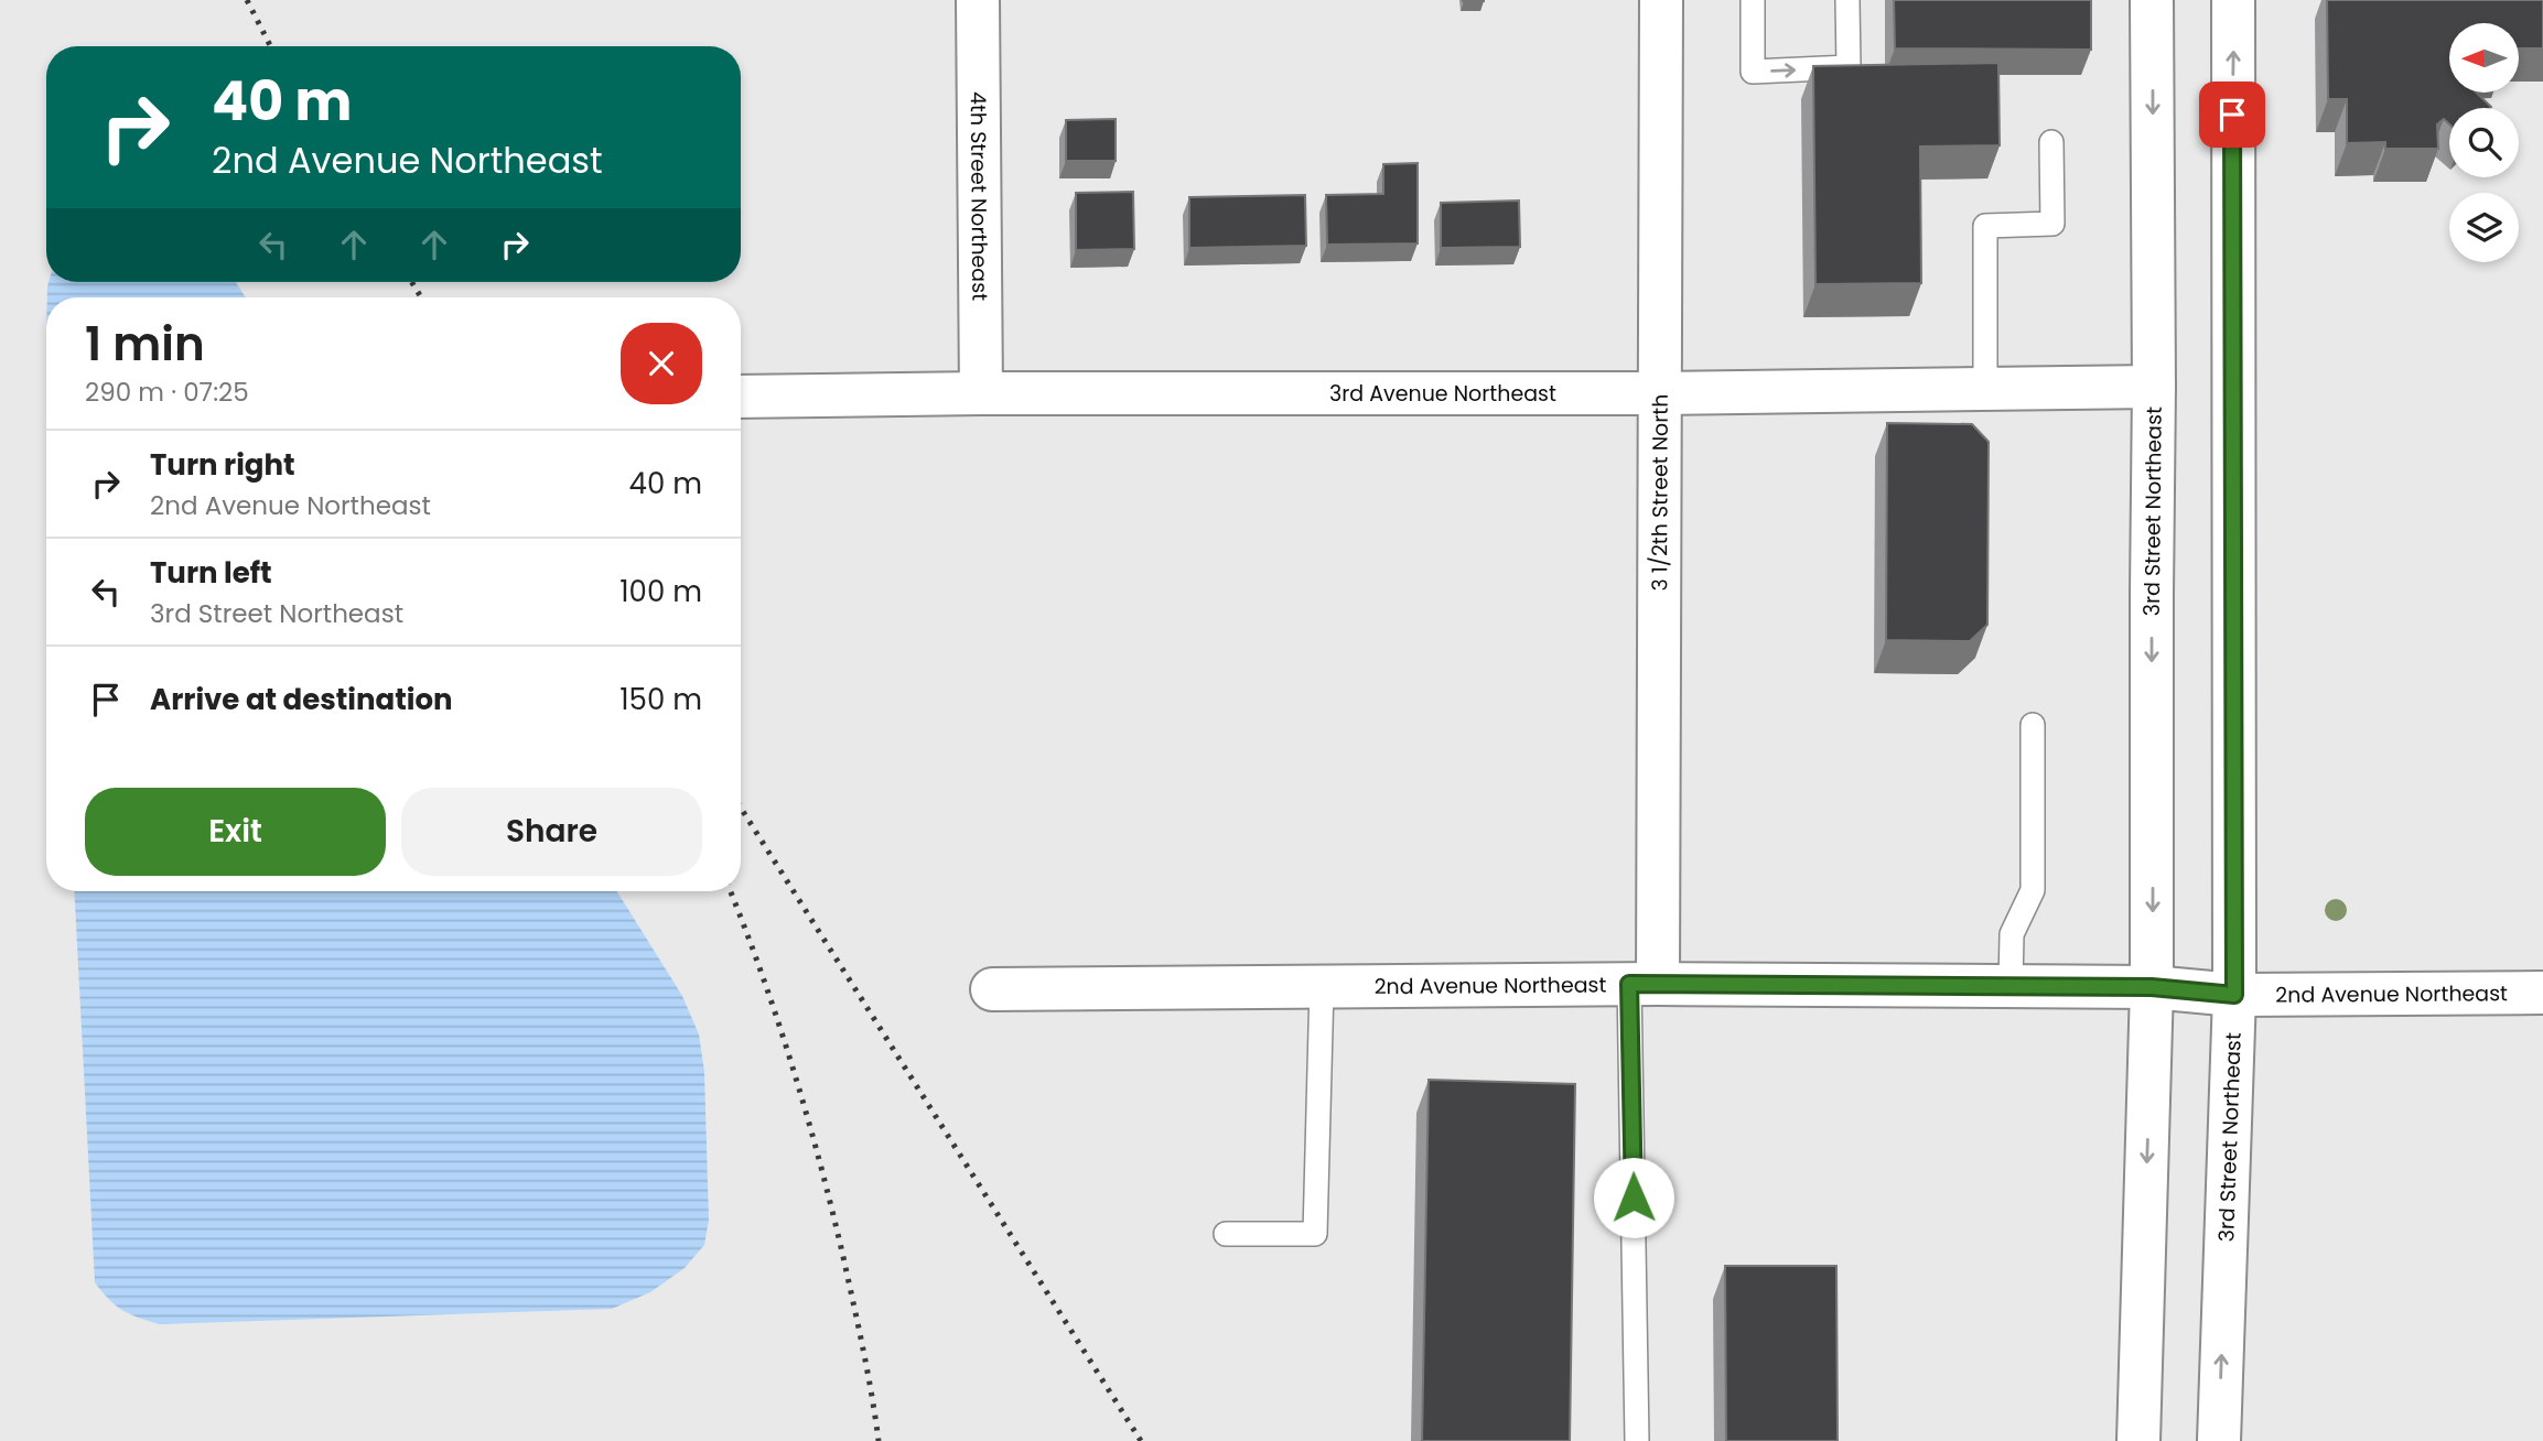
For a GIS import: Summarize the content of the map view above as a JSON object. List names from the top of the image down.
{
  "streets": {
    "street": [
      "4th Street Northeast",
      "3rd Avenue Northeast",
      "3 1/2th Street North",
      "3rd Street Northeast",
      "2nd Avenue Northeast"
    ]
  },
  "crossings": [
    ["4th Street Northeast", "3rd Avenue Northeast"],
    ["3rd Avenue Northeast", "3 1/2th Street North"],
    ["3rd Avenue Northeast", "3rd Street Northeast"],
    ["3 1/2th Street North", "2nd Avenue Northeast"],
    ["3rd Street Northeast", "2nd Avenue Northeast"]
  ],
  "north": "left",
  "page": {
    "turn": ["40 m", "2nd Avenue Northeast"],
    "heading": ["1 min", "290 m · 07:25"],
    "list": [
      {
        "name": "Turn right",
        "note": "2nd Avenue Northeast",
        "value": "40 m"
      },
      {
        "name": "Turn left",
        "note": "3rd Street Northeast",
        "value": "100 m"
      },
      {
        "name": "Arrive at destination",
        "value": "150 m"
      }
    ],
    "buttons": ["Exit", "Share"]
  }
}
